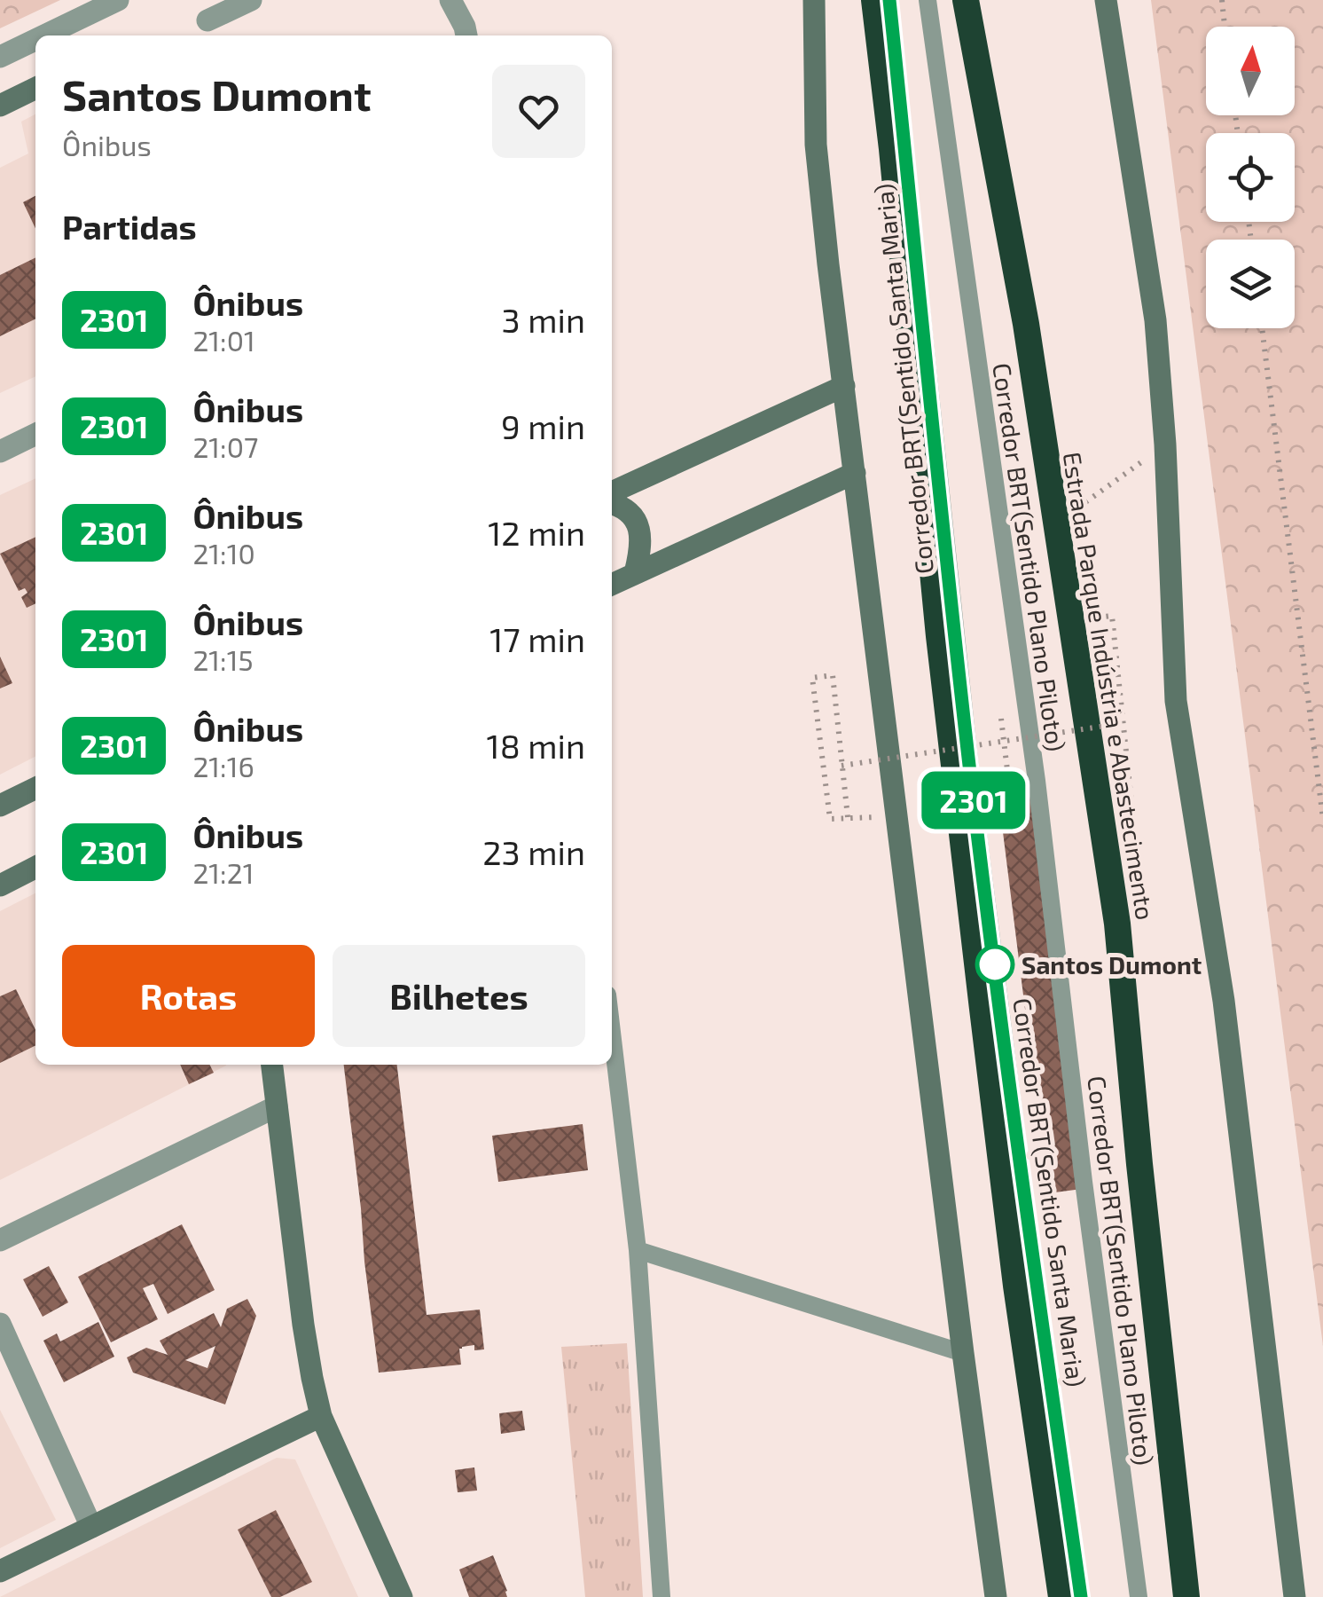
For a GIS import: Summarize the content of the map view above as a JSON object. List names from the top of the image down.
{
  "streets": {
    "highway": ["Estrada Parque Indústria e Abastecimento"],
    "lane": ["Corredor BRT(Sentido Santa Maria)", "Corredor BRT(Sentido Plano Piloto)"]
  },
  "places": ["Santos Dumont"],
  "lines": ["bus line 2301"],
  "north": "top",
  "page": {
    "on_map": "2301",
    "heading": [
      ["Santos Dumont", "Ônibus"],
      "Partidas"
    ],
    "list": [
      {
        "mark": "2301",
        "name": "Ônibus",
        "note": "21:01",
        "value": "3 min"
      },
      {
        "mark": "2301",
        "name": "Ônibus",
        "note": "21:07",
        "value": "9 min"
      },
      {
        "mark": "2301",
        "name": "Ônibus",
        "note": "21:10",
        "value": "12 min"
      },
      {
        "mark": "2301",
        "name": "Ônibus",
        "note": "21:15",
        "value": "17 min"
      },
      {
        "mark": "2301",
        "name": "Ônibus",
        "note": "21:16",
        "value": "18 min"
      },
      {
        "mark": "2301",
        "name": "Ônibus",
        "note": "21:21",
        "value": "23 min"
      }
    ],
    "buttons": ["Rotas", "Bilhetes"]
  }
}
